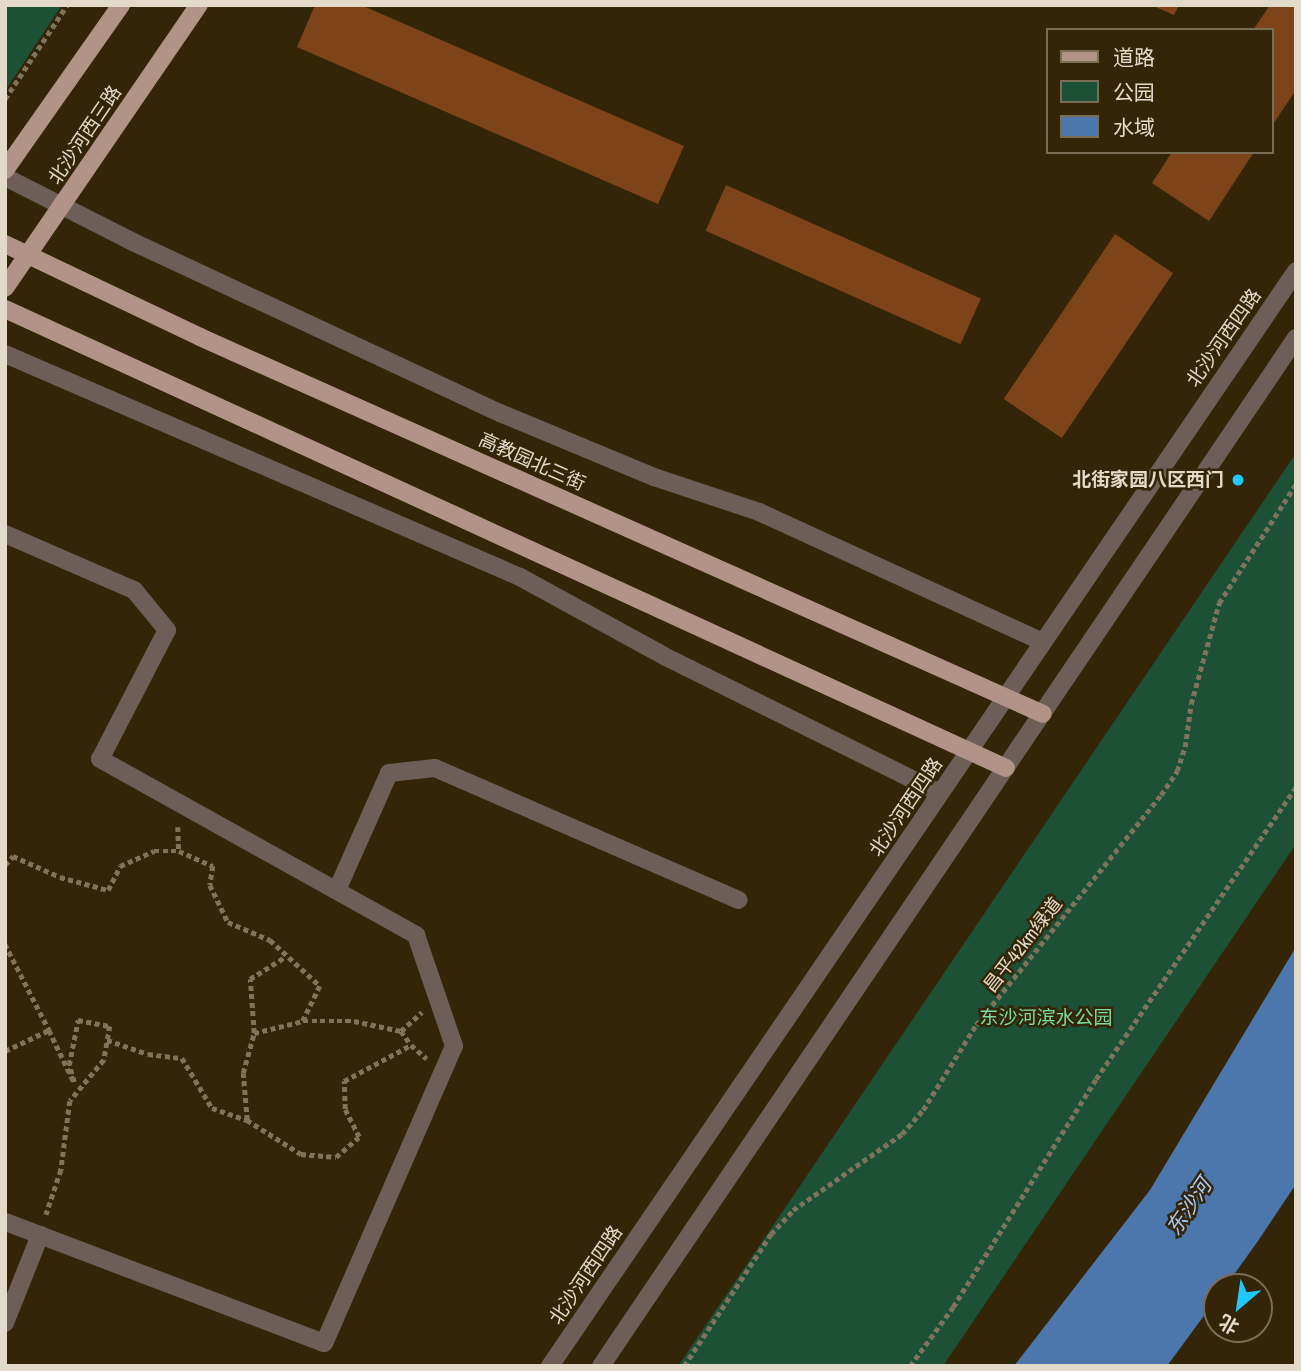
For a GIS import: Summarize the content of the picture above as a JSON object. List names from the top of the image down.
{
  "streets": {
    "main road": ["北沙河西三路", "高教园北三街"],
    "street": ["北沙河西四路"],
    "path": ["昌平42km绿道"]
  },
  "crossings": [
    ["北沙河西三路", "高教园北三街"],
    ["北沙河西四路", "高教园北三街"]
  ],
  "water": ["东沙河"],
  "parks": ["东沙河滨水公园"],
  "places": ["北街家园八区西门"],
  "legend": ["道路", "公园", "水域"],
  "north": "bottom left"
}
